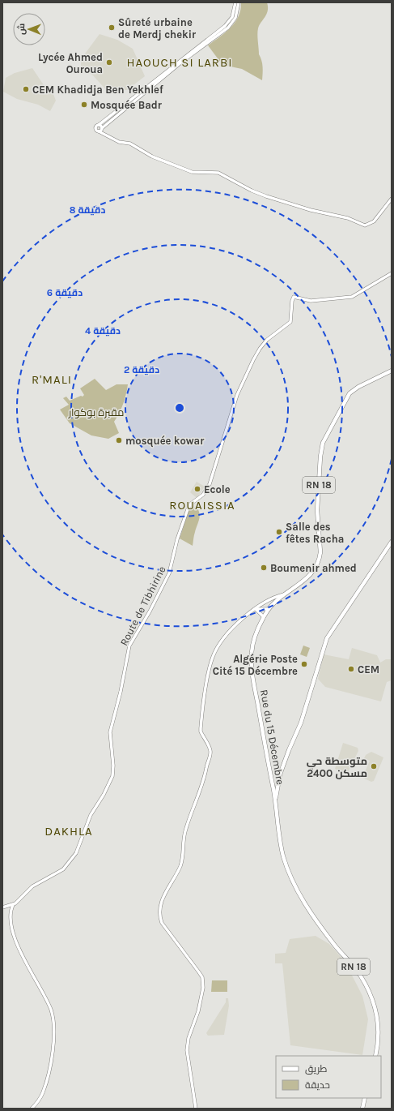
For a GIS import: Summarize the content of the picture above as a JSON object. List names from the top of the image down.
{
  "streets": {
    "main road": ["RN 18", "Rue du 15 Décembre"],
    "street": ["Route de Tibhirine"]
  },
  "districts": [
    "HAOUCH SI LARBI",
    "R'MALI",
    "ROUAISSIA",
    "DAKHLA"
  ],
  "parks": ["مقبرة بوكوار"],
  "places": [
    "Sûreté urbaine de Merdj chekir",
    "Lycée Ahmed Ouroua",
    "CEM Khadidja Ben Yekhlef",
    "Mosquée Badr",
    "mosquée kowar",
    "Ecole",
    "Salle des fêtes Racha",
    "Boumenir ahmed",
    "Algérie Poste Cité 15 Décembre",
    "CEM",
    "متوسطة حي 2400 مسكن"
  ],
  "legend": ["طريق", "حديقة"],
  "north": "left",
  "rings": [
    "8 دقيقة",
    "6 دقيقة",
    "4 دقيقة",
    "2 دقيقة"
  ]
}
